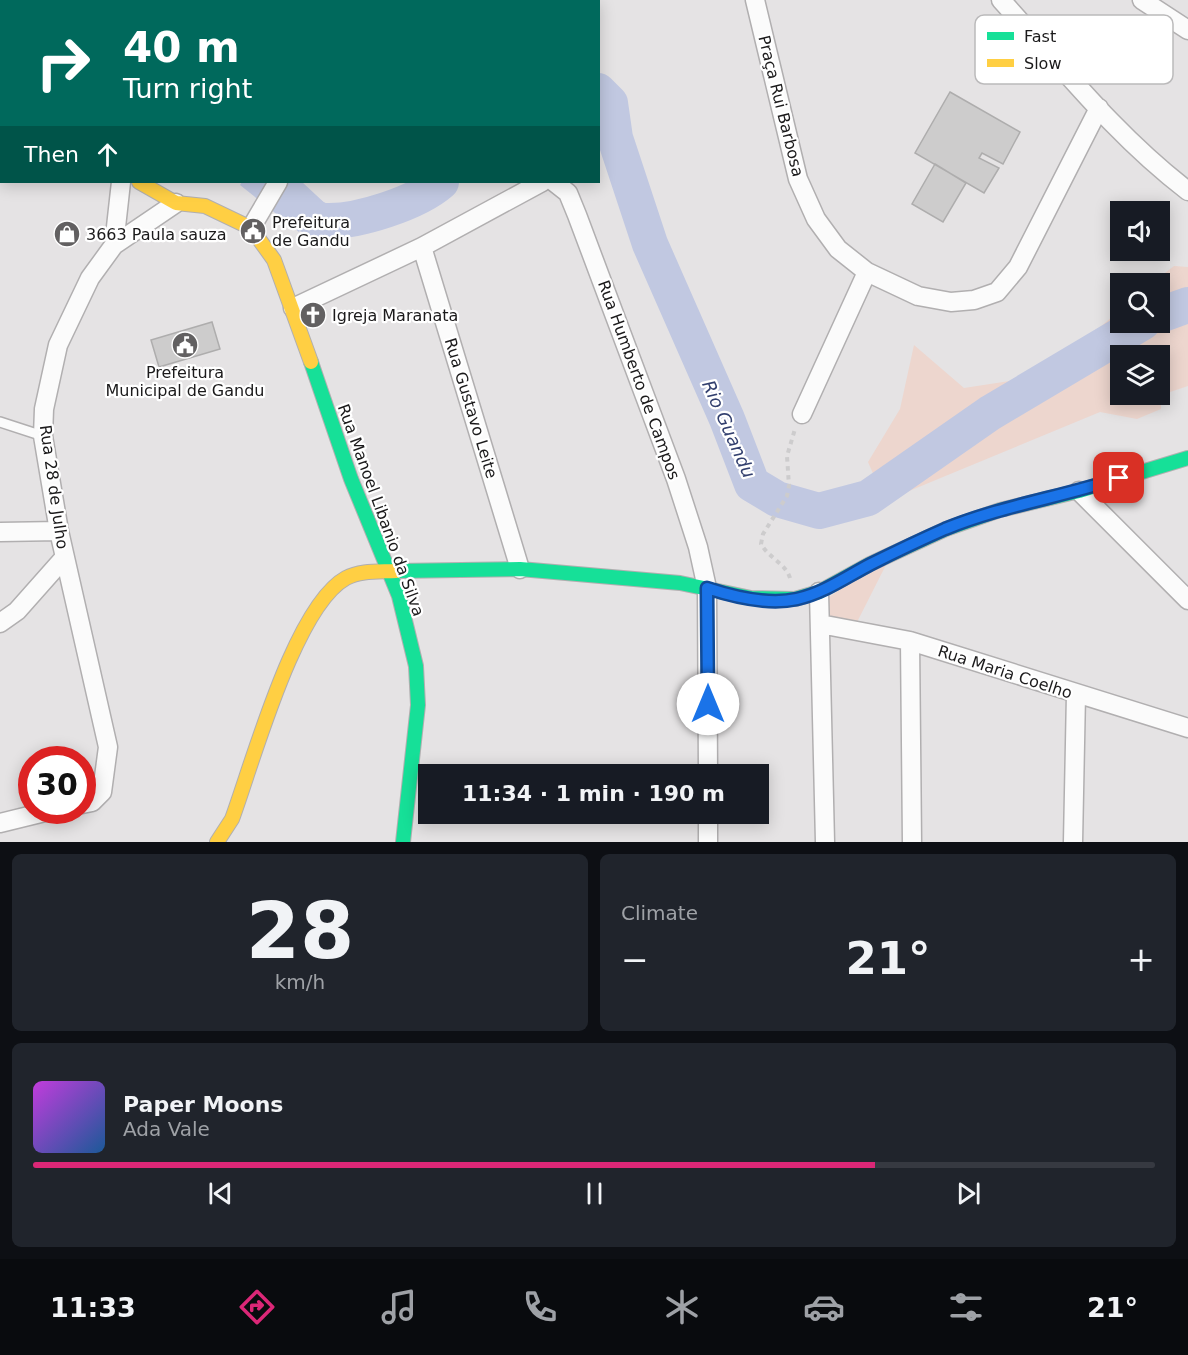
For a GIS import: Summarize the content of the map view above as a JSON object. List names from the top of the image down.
{
  "streets": {
    "street": [
      "Praça Rui Barbosa",
      "Rua Humberto de Campos",
      "Rua Gustavo Leite",
      "Rua 28 de Julho",
      "Rua Manoel Libanio da Silva",
      "Rua Maria Coelho"
    ]
  },
  "crossings": [
    ["Rua 28 de Julho", "Rua Manoel Libanio da Silva"]
  ],
  "water": ["Rio Guandu"],
  "places": {
    "public building": ["Prefeitura de Gandu", "Prefeitura Municipal de Gandu"],
    "shop": ["3663 Paula sauza"],
    "church": ["Igreja Maranata"]
  },
  "legend": ["Fast", "Slow"],
  "page": {
    "turn": ["40 m", "Turn right"],
    "then": "Then",
    "limit": "30",
    "trip": "11:34 · 1 min · 190 m",
    "tile": [
      ["28", "km/h"],
      "Climate"
    ],
    "heat": ["−", "21°", "+"],
    "song": ["Paper Moons", "Ada Vale"],
    "tabs": ["11:33", "21°"]
  }
}
